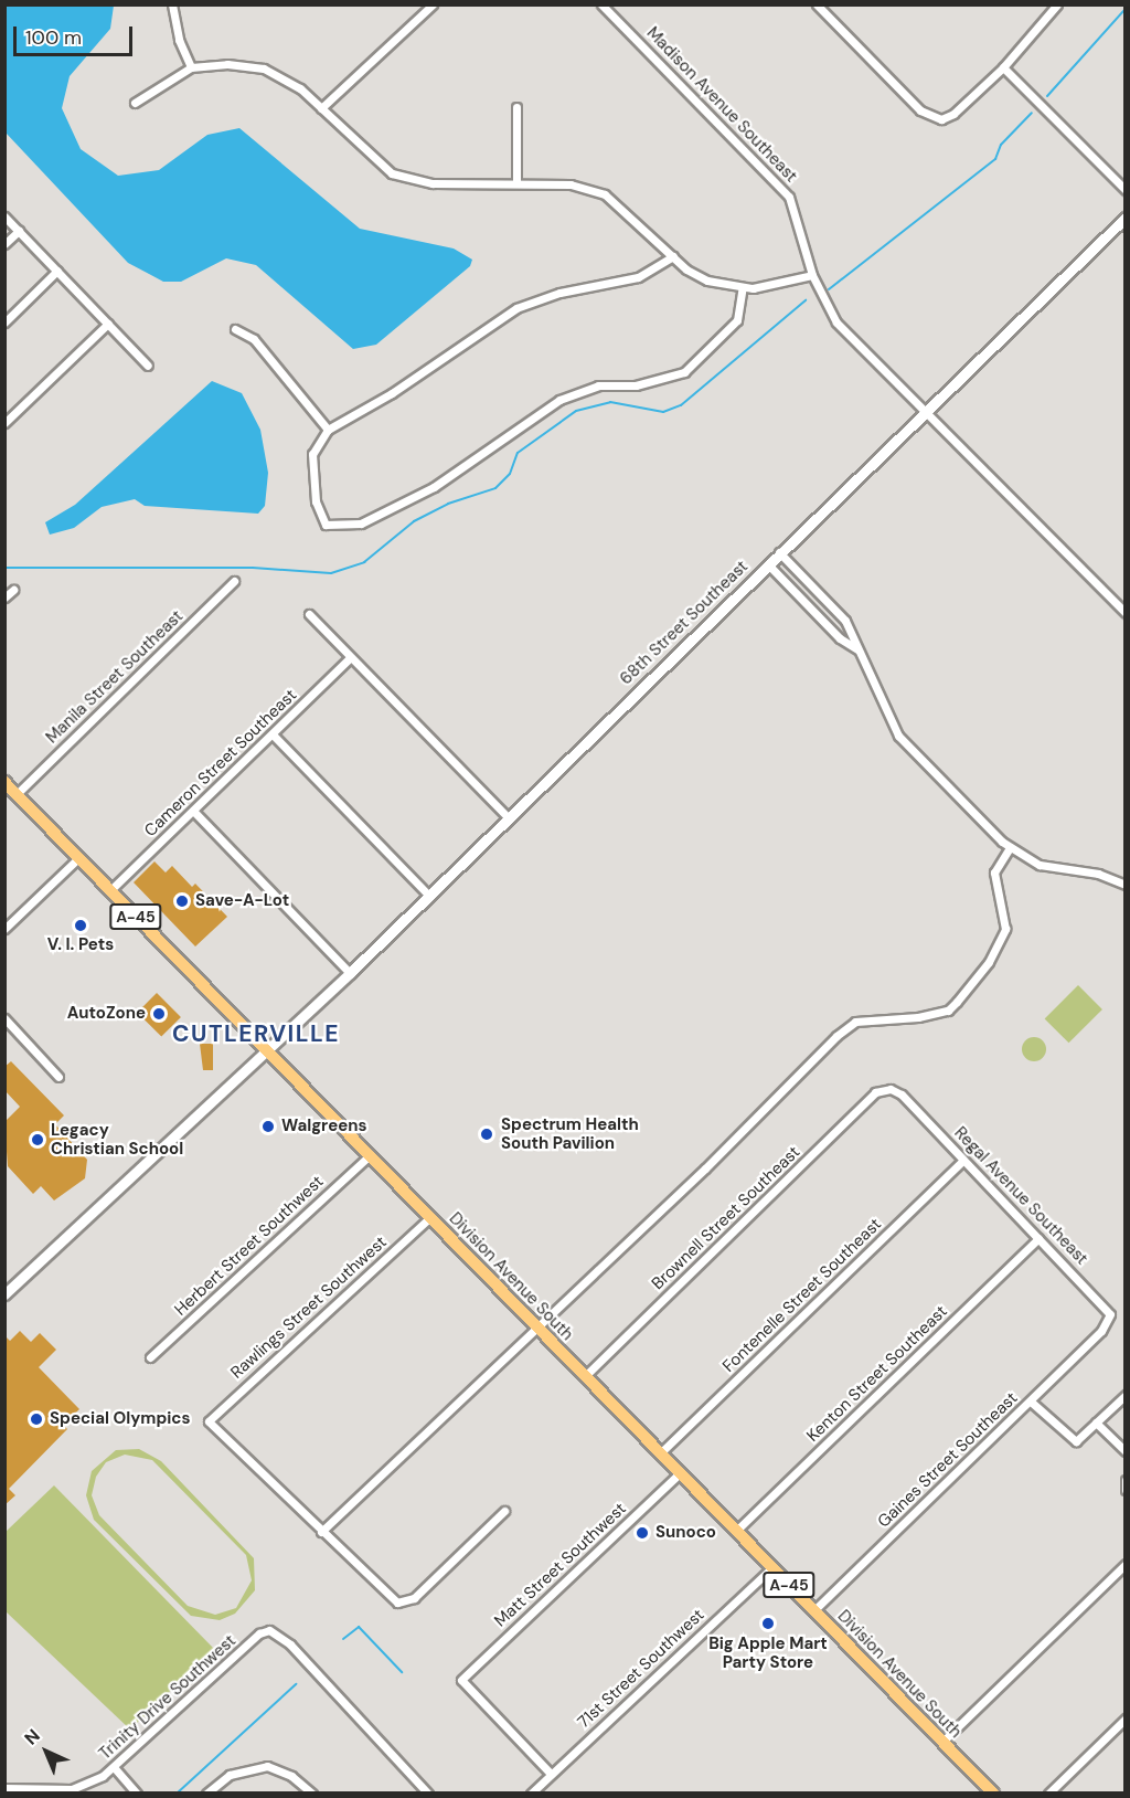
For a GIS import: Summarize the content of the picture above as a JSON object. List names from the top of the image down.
{
  "streets": {
    "main road": ["68th Street Southeast", "A-45", "Division Avenue South"],
    "street": [
      "Madison Avenue Southeast",
      "Manila Street Southeast",
      "Cameron Street Southeast",
      "Regal Avenue Southeast",
      "Brownell Street Southeast",
      "Herbert Street Southwest",
      "Fontenelle Street Southeast",
      "Rawlings Street Southwest",
      "Kenton Street Southeast",
      "Gaines Street Southeast",
      "Matt Street Southwest",
      "71st Street Southwest",
      "Trinity Drive Southwest"
    ]
  },
  "crossings": [
    ["Madison Avenue Southeast", "68th Street Southeast"],
    ["68th Street Southeast", "Division Avenue South"],
    ["Manila Street Southeast", "Division Avenue South"],
    ["Cameron Street Southeast", "Division Avenue South"],
    ["Regal Avenue Southeast", "Brownell Street Southeast"],
    ["Regal Avenue Southeast", "Fontenelle Street Southeast"],
    ["Regal Avenue Southeast", "Kenton Street Southeast"],
    ["Regal Avenue Southeast", "Gaines Street Southeast"],
    ["Brownell Street Southeast", "Division Avenue South"],
    ["Herbert Street Southwest", "Division Avenue South"],
    ["Division Avenue South", "Fontenelle Street Southeast"],
    ["Division Avenue South", "Rawlings Street Southwest"],
    ["Division Avenue South", "Kenton Street Southeast"],
    ["Division Avenue South", "Gaines Street Southeast"],
    ["Division Avenue South", "Matt Street Southwest"],
    ["Division Avenue South", "71st Street Southwest"],
    ["Matt Street Southwest", "71st Street Southwest"]
  ],
  "districts": ["CUTLERVILLE"],
  "places": [
    "Save-A-Lot",
    "V. I. Pets",
    "AutoZone",
    "Walgreens",
    "Spectrum Health South Pavilion",
    "Legacy Christian School",
    "Special Olympics",
    "Sunoco",
    "Big Apple Mart Party Store"
  ],
  "scale_bar": "100 m",
  "north": "top left"
}
